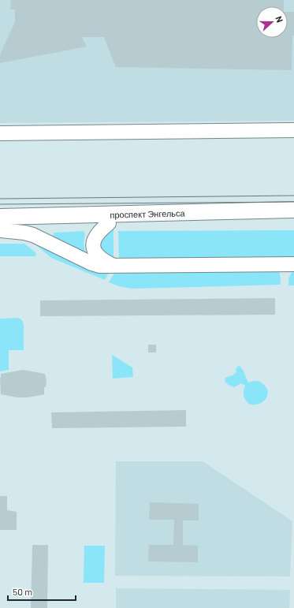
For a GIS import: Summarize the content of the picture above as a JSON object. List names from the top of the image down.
{
  "streets": {
    "main road": ["проспект Энгельса"]
  },
  "scale_bar": "50 m",
  "north": "right"
}
